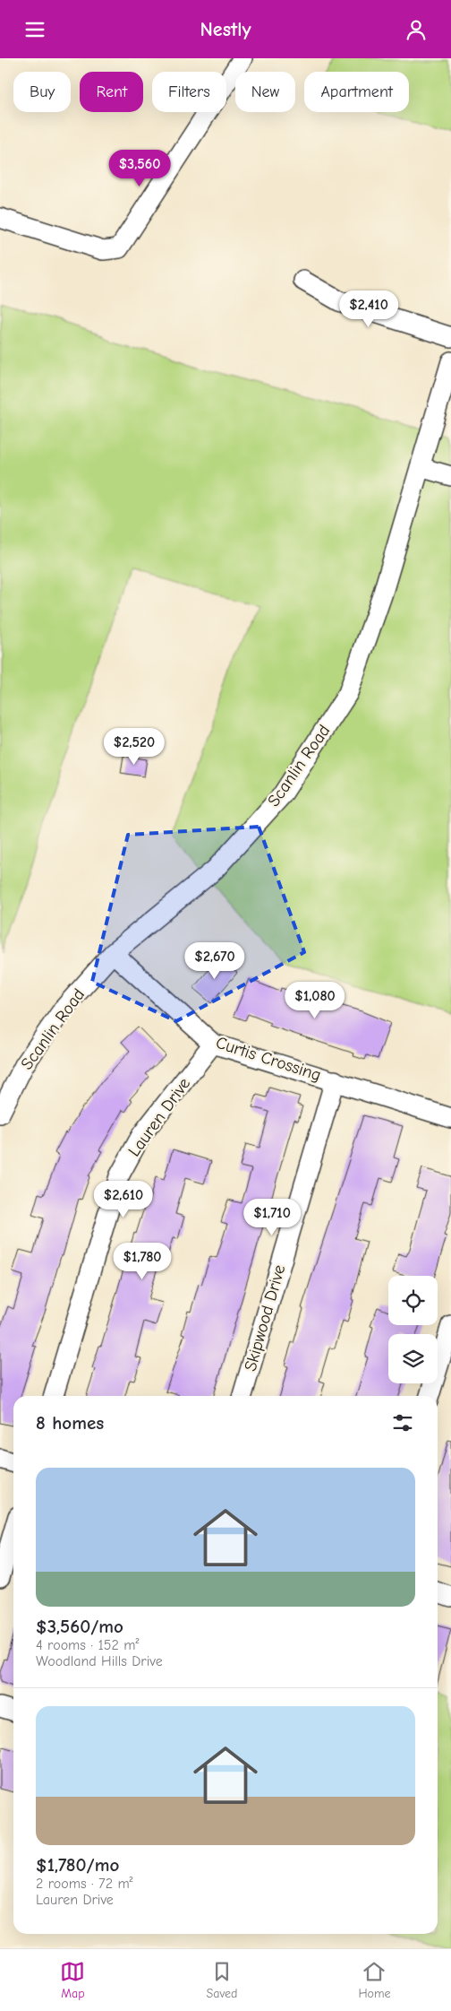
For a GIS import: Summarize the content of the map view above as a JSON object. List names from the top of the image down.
{
  "streets": {
    "street": [
      "Scanlin Road",
      "Curtis Crossing",
      "Lauren Drive",
      "Skipwood Drive"
    ]
  },
  "crossings": [
    ["Scanlin Road", "Curtis Crossing"],
    ["Curtis Crossing", "Lauren Drive"],
    ["Curtis Crossing", "Skipwood Drive"]
  ],
  "page": {
    "header": "Nestly",
    "chip": [
      "Buy",
      "Rent",
      "Filters",
      "New",
      "Apartment"
    ],
    "price": [
      "$3,560",
      "$2,410",
      "$2,520",
      "$2,670",
      "$1,080",
      "$2,610",
      "$1,710",
      "$1,780"
    ],
    "heading": "8 homes",
    "list": [
      {
        "name": "$3,560/mo",
        "note": "4 rooms · 152 m² · Woodland Hills Drive"
      },
      {
        "name": "$1,780/mo",
        "note": "2 rooms · 72 m² · Lauren Drive"
      }
    ],
    "tabs": ["Map", "Saved", "Home"]
  }
}
